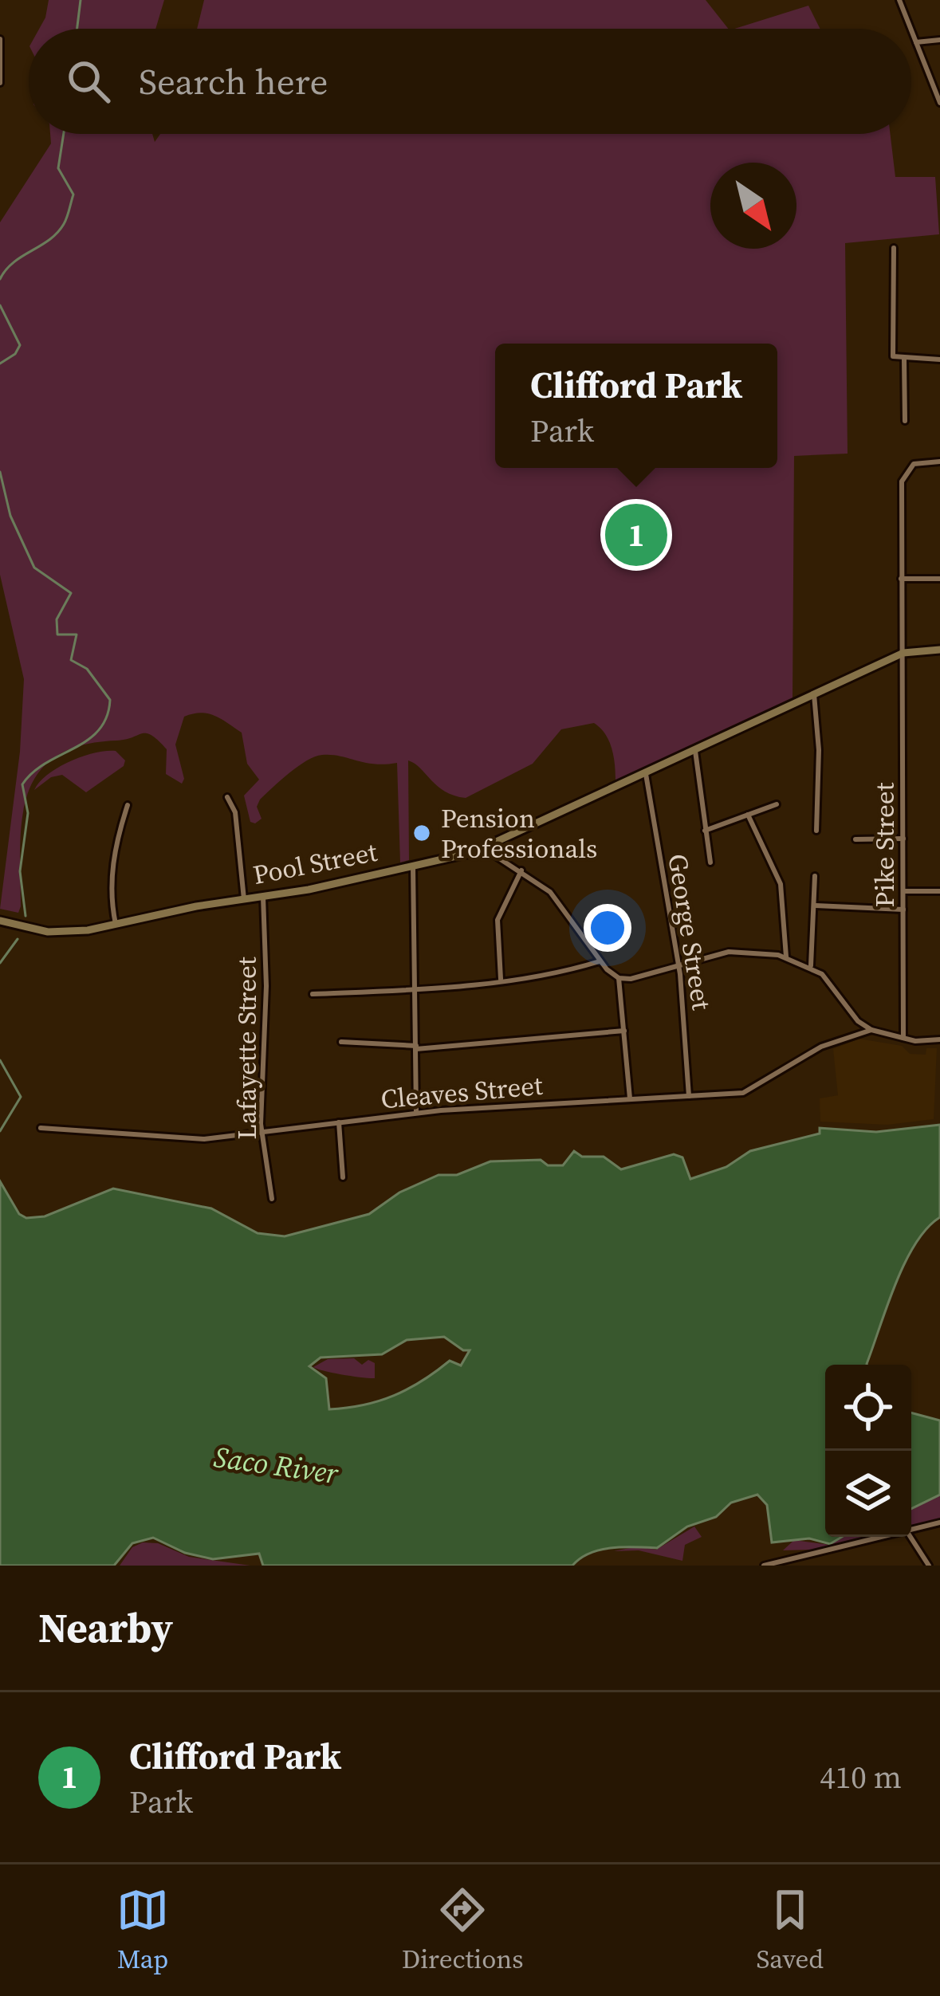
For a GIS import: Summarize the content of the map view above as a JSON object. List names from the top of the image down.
{
  "streets": {
    "main road": ["Pool Street"],
    "street": [
      "Pike Street",
      "George Street",
      "Lafayette Street",
      "Cleaves Street"
    ]
  },
  "crossings": [
    ["Pike Street", "Pool Street"],
    ["Pool Street", "George Street"],
    ["Pool Street", "Lafayette Street"],
    ["George Street", "Cleaves Street"],
    ["Lafayette Street", "Cleaves Street"]
  ],
  "water": ["Saco River"],
  "places": ["Pension Professionals"],
  "north": "bottom right",
  "page": {
    "search": "Search here",
    "popup": ["Clifford Park", "Park"],
    "pins": "1",
    "heading": "Nearby",
    "list": [
      {
        "mark": "1",
        "name": "Clifford Park",
        "note": "Park",
        "value": "410 m"
      }
    ],
    "nav": ["Map", "Directions", "Saved"]
  }
}
